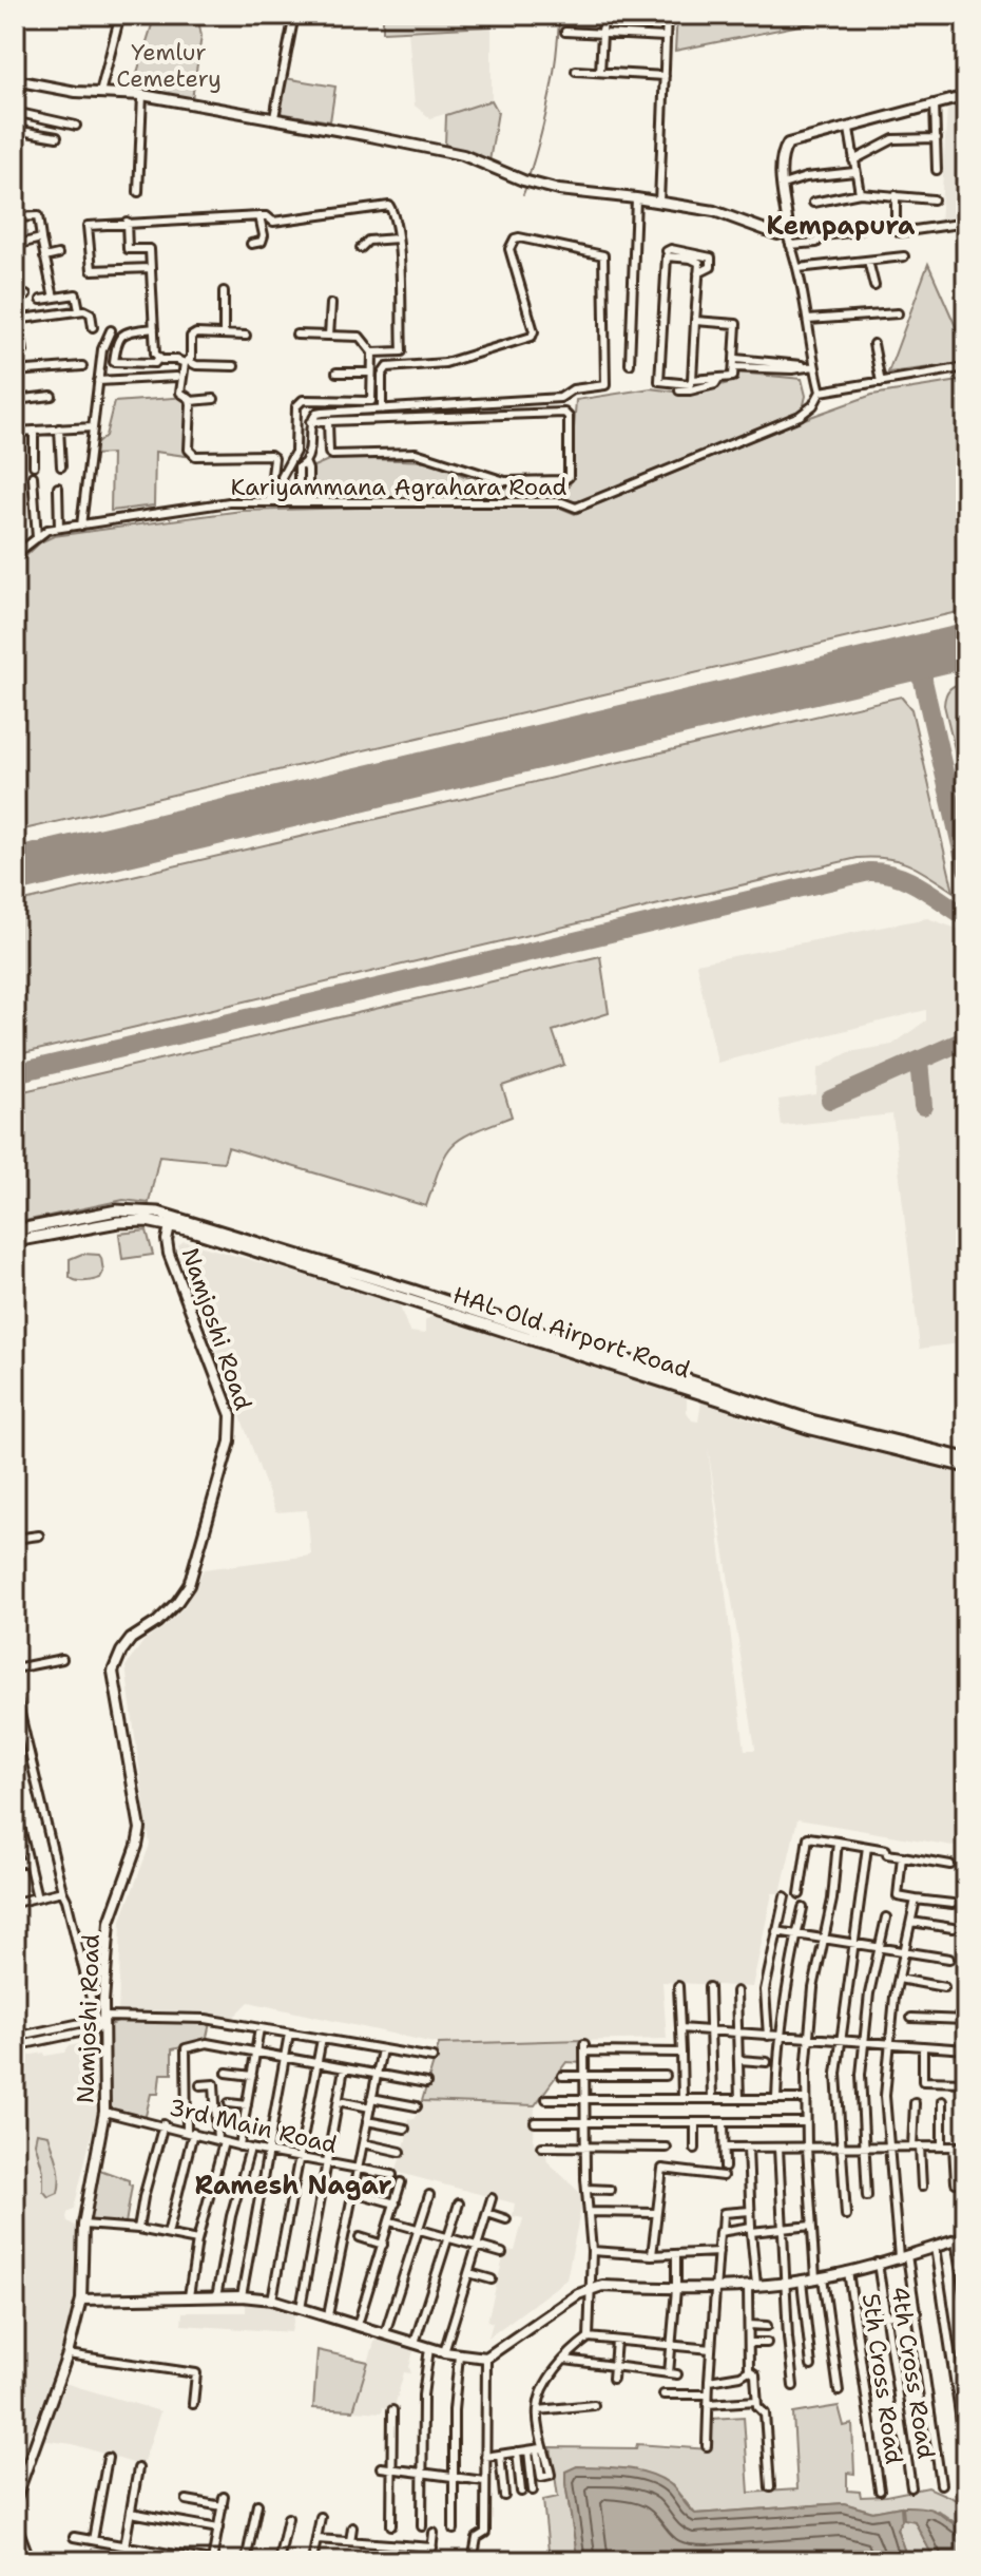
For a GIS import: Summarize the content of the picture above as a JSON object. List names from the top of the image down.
{
  "streets": {
    "main road": ["HAL Old Airport Road"],
    "street": [
      "Kariyammana Agrahara Road",
      "Namjoshi Road",
      "3rd Main Road",
      "4th Cross Road",
      "5th Cross Road"
    ]
  },
  "crossings": [
    ["Namjoshi Road", "HAL Old Airport Road"],
    ["Namjoshi Road", "3rd Main Road"]
  ],
  "districts": ["Kempapura", "Ramesh Nagar"],
  "parks": ["Yemlur Cemetery"]
}
